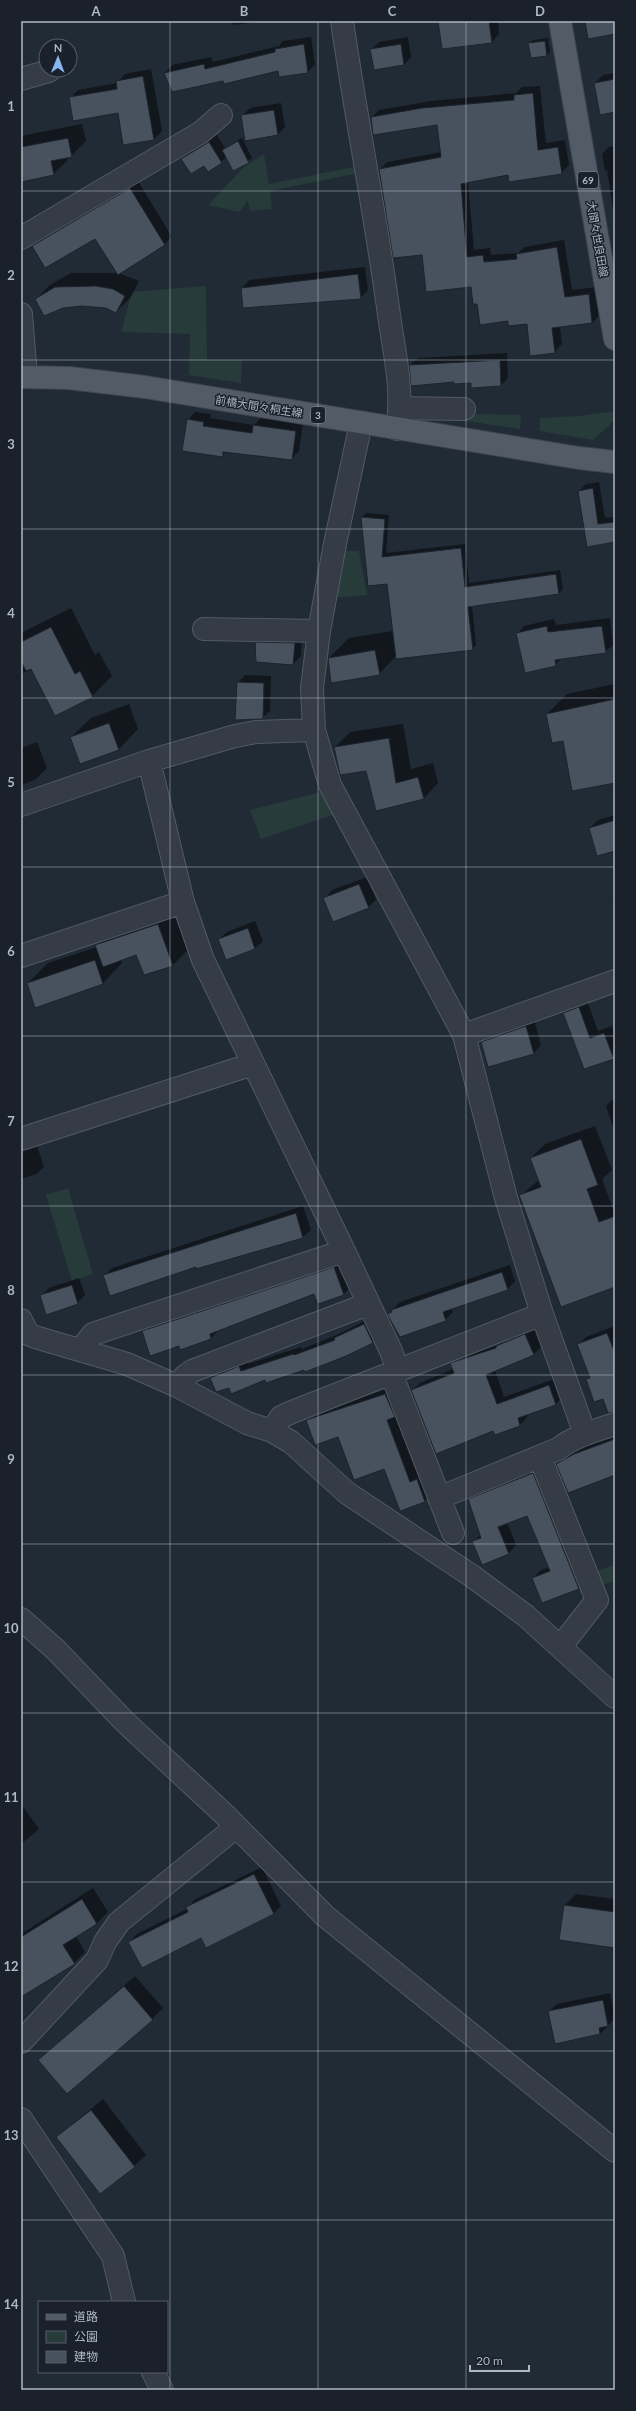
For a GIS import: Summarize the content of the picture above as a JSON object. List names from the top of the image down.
{
  "streets": {
    "main road": [
      "69",
      "大間々世良田線",
      "前橋大間々桐生線",
      "3"
    ]
  },
  "legend": ["道路", "公園", "建物"],
  "scale_bar": "20 m",
  "north": "top",
  "grid": {
    "columns": [
      "A",
      "B",
      "C",
      "D"
    ],
    "rows": [
      "1",
      "2",
      "3",
      "4",
      "5",
      "6",
      "7",
      "8",
      "9",
      "10",
      "11",
      "12",
      "13",
      "14"
    ]
  }
}
